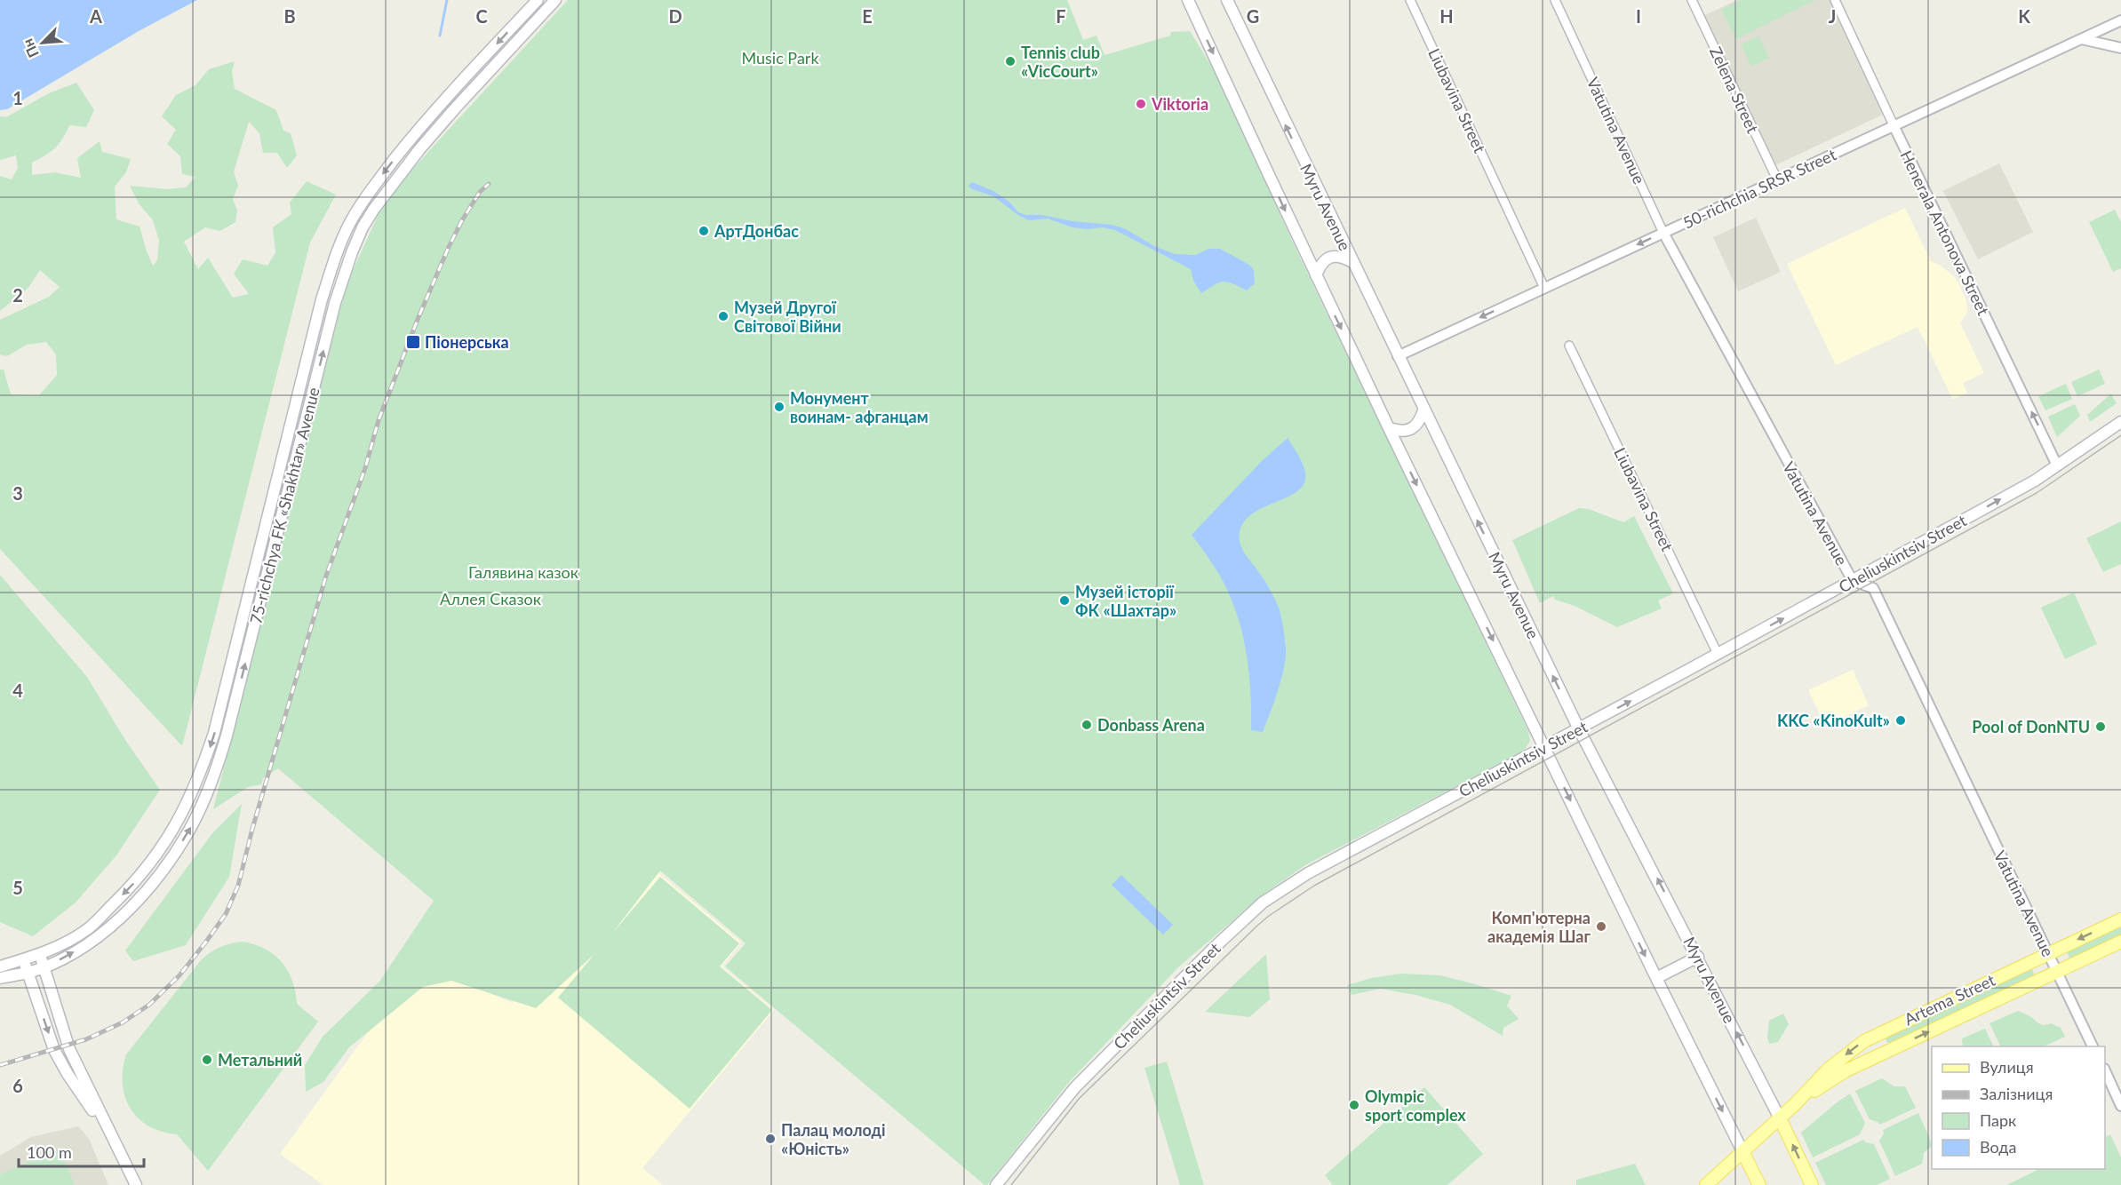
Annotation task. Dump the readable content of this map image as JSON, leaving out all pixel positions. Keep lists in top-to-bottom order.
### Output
{
  "streets": {
    "main road": [
      "Myru Avenue",
      "75-richchya FK «Shakhtar» Avenue",
      "Cheliuskintsiv Street",
      "Artema Street"
    ],
    "street": [
      "Zelena Street",
      "Liubavina Street",
      "Vatutina Avenue",
      "50-richchia SRSR Street",
      "Henerala Antonova Street"
    ]
  },
  "crossings": [
    ["Zelena Street", "50-richchia SRSR Street"],
    ["Liubavina Street", "50-richchia SRSR Street"],
    ["Liubavina Street", "Cheliuskintsiv Street"],
    ["Vatutina Avenue", "50-richchia SRSR Street"],
    ["Vatutina Avenue", "Cheliuskintsiv Street"],
    ["Vatutina Avenue", "Artema Street"],
    ["50-richchia SRSR Street", "Myru Avenue"],
    ["50-richchia SRSR Street", "Henerala Antonova Street"],
    ["Myru Avenue", "Cheliuskintsiv Street"],
    ["Myru Avenue", "Artema Street"],
    ["Henerala Antonova Street", "Cheliuskintsiv Street"]
  ],
  "one_way": ["50-richchia SRSR Street", "Henerala Antonova Street", "Cheliuskintsiv Street"],
  "parks": ["Music Park", "Галявина казок", "Аллея Сказок"],
  "places": {
    "other": [
      "Tennis club «VicCourt»",
      "Viktoria",
      "АртДонбас",
      "Музей Другої Світової Війни",
      "Монумент воинам- афганцам",
      "Музей історії ФК «Шахтар»",
      "KKC «KinoKult»",
      "Donbass Arena",
      "Pool of DonNTU",
      "Комп'ютерна академія Шаг",
      "Метальний",
      "Olympic sport complex",
      "Палац молоді «Юність»"
    ],
    "transit": ["Піонерська"]
  },
  "legend": [
    "Вулиця",
    "Залізниця",
    "Парк",
    "Вода"
  ],
  "scale_bar": "100 m",
  "north": "bottom left",
  "grid": {
    "columns": [
      "A",
      "B",
      "C",
      "D",
      "E",
      "F",
      "G",
      "H",
      "I",
      "J",
      "K"
    ],
    "rows": [
      "1",
      "2",
      "3",
      "4",
      "5",
      "6"
    ]
  }
}
